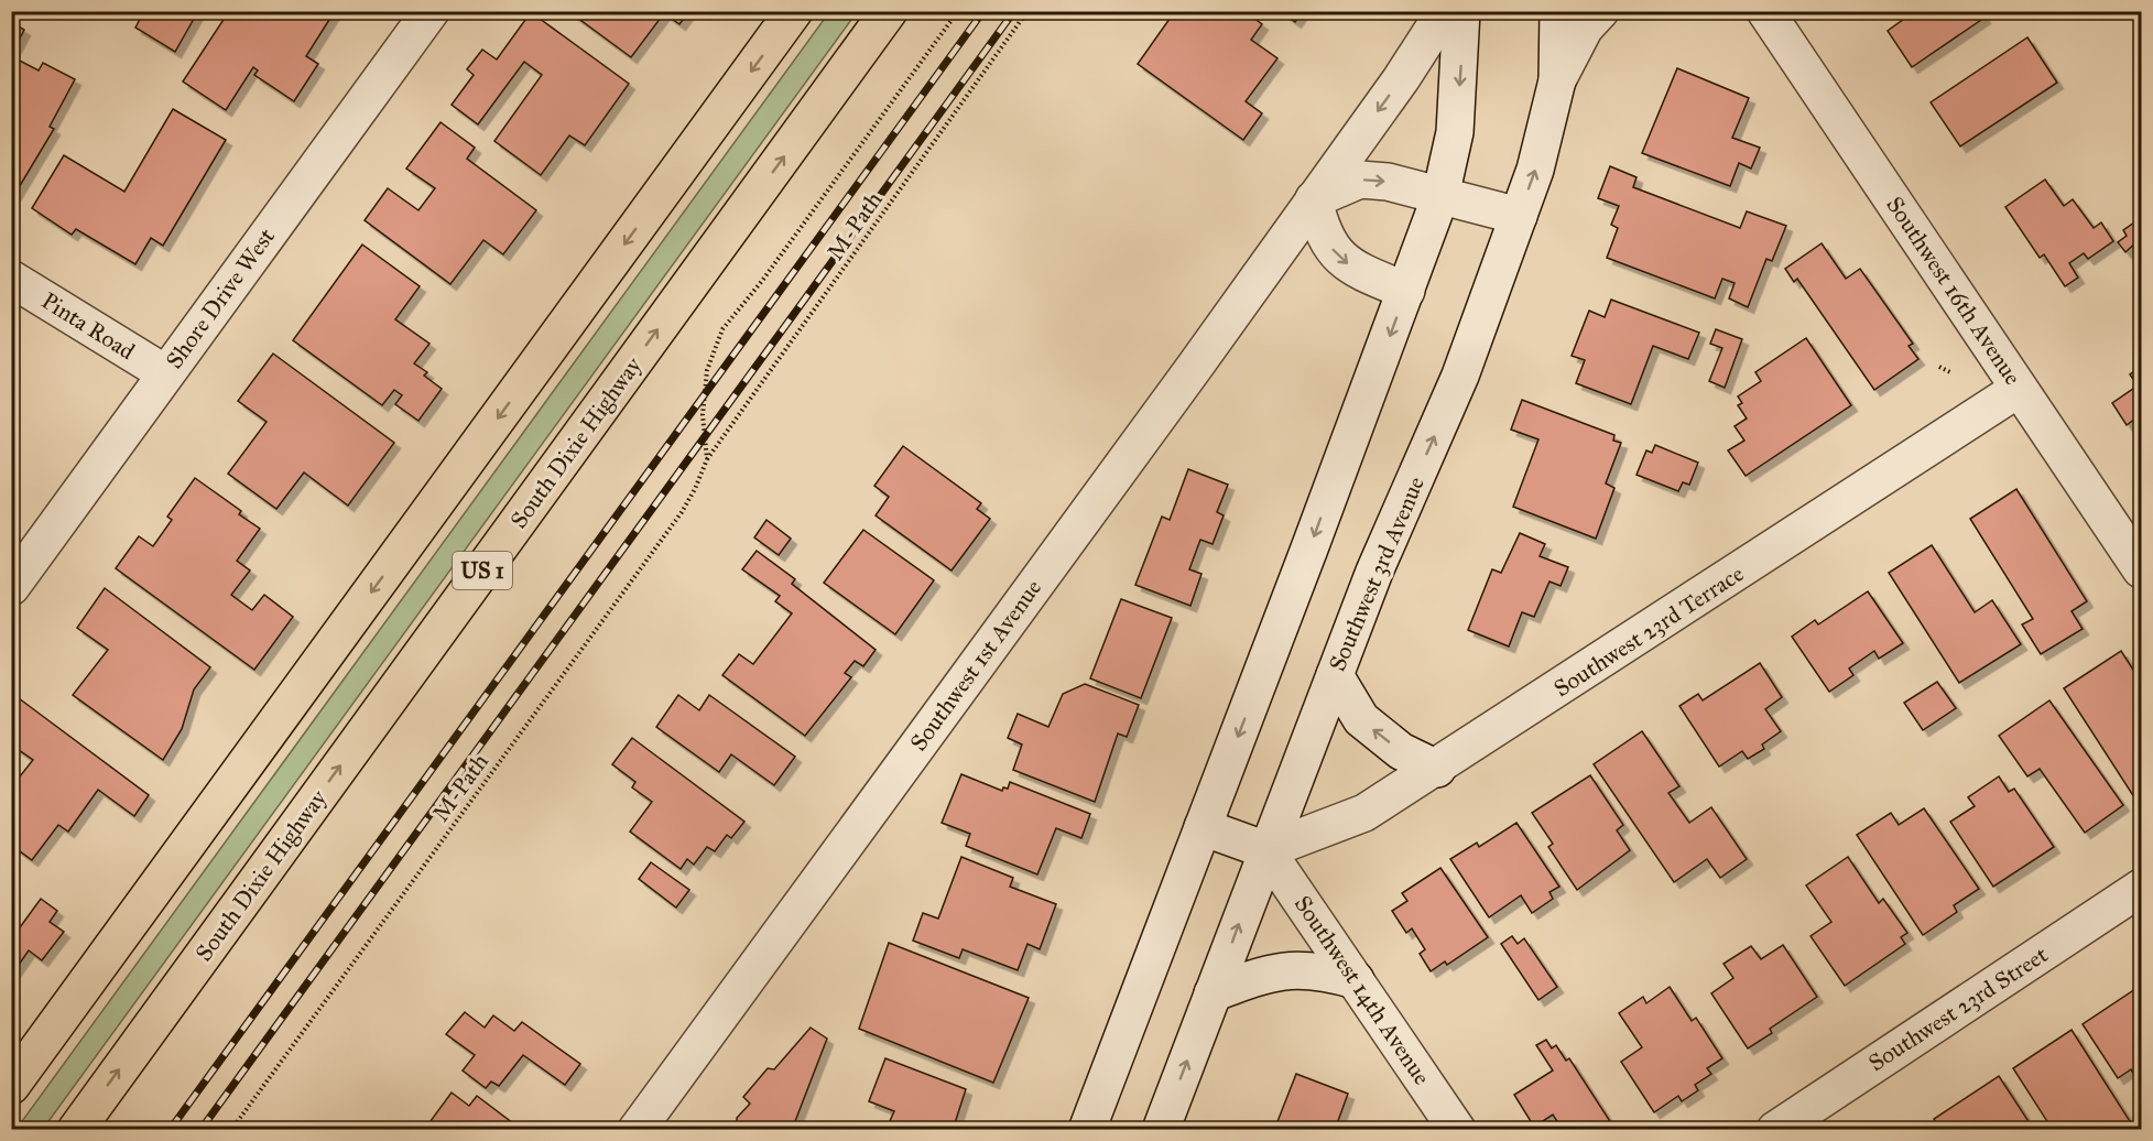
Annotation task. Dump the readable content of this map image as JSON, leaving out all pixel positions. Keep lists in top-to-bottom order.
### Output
{
  "streets": {
    "highway": ["South Dixie Highway", "US 1"],
    "street": [
      "Southwest 16th Avenue",
      "Shore Drive West",
      "Pinta Road",
      "Southwest 3rd Avenue",
      "Southwest 23rd Terrace",
      "Southwest 1st Avenue",
      "Southwest 14th Avenue",
      "Southwest 23rd Street"
    ],
    "path": ["M-Path"]
  },
  "crossings": [
    ["Southwest 16th Avenue", "Southwest 23rd Terrace"],
    ["Shore Drive West", "Pinta Road"],
    ["Southwest 3rd Avenue", "Southwest 23rd Terrace"],
    ["Southwest 3rd Avenue", "Southwest 14th Avenue"],
    ["Southwest 23rd Terrace", "Southwest 14th Avenue"]
  ]
}
